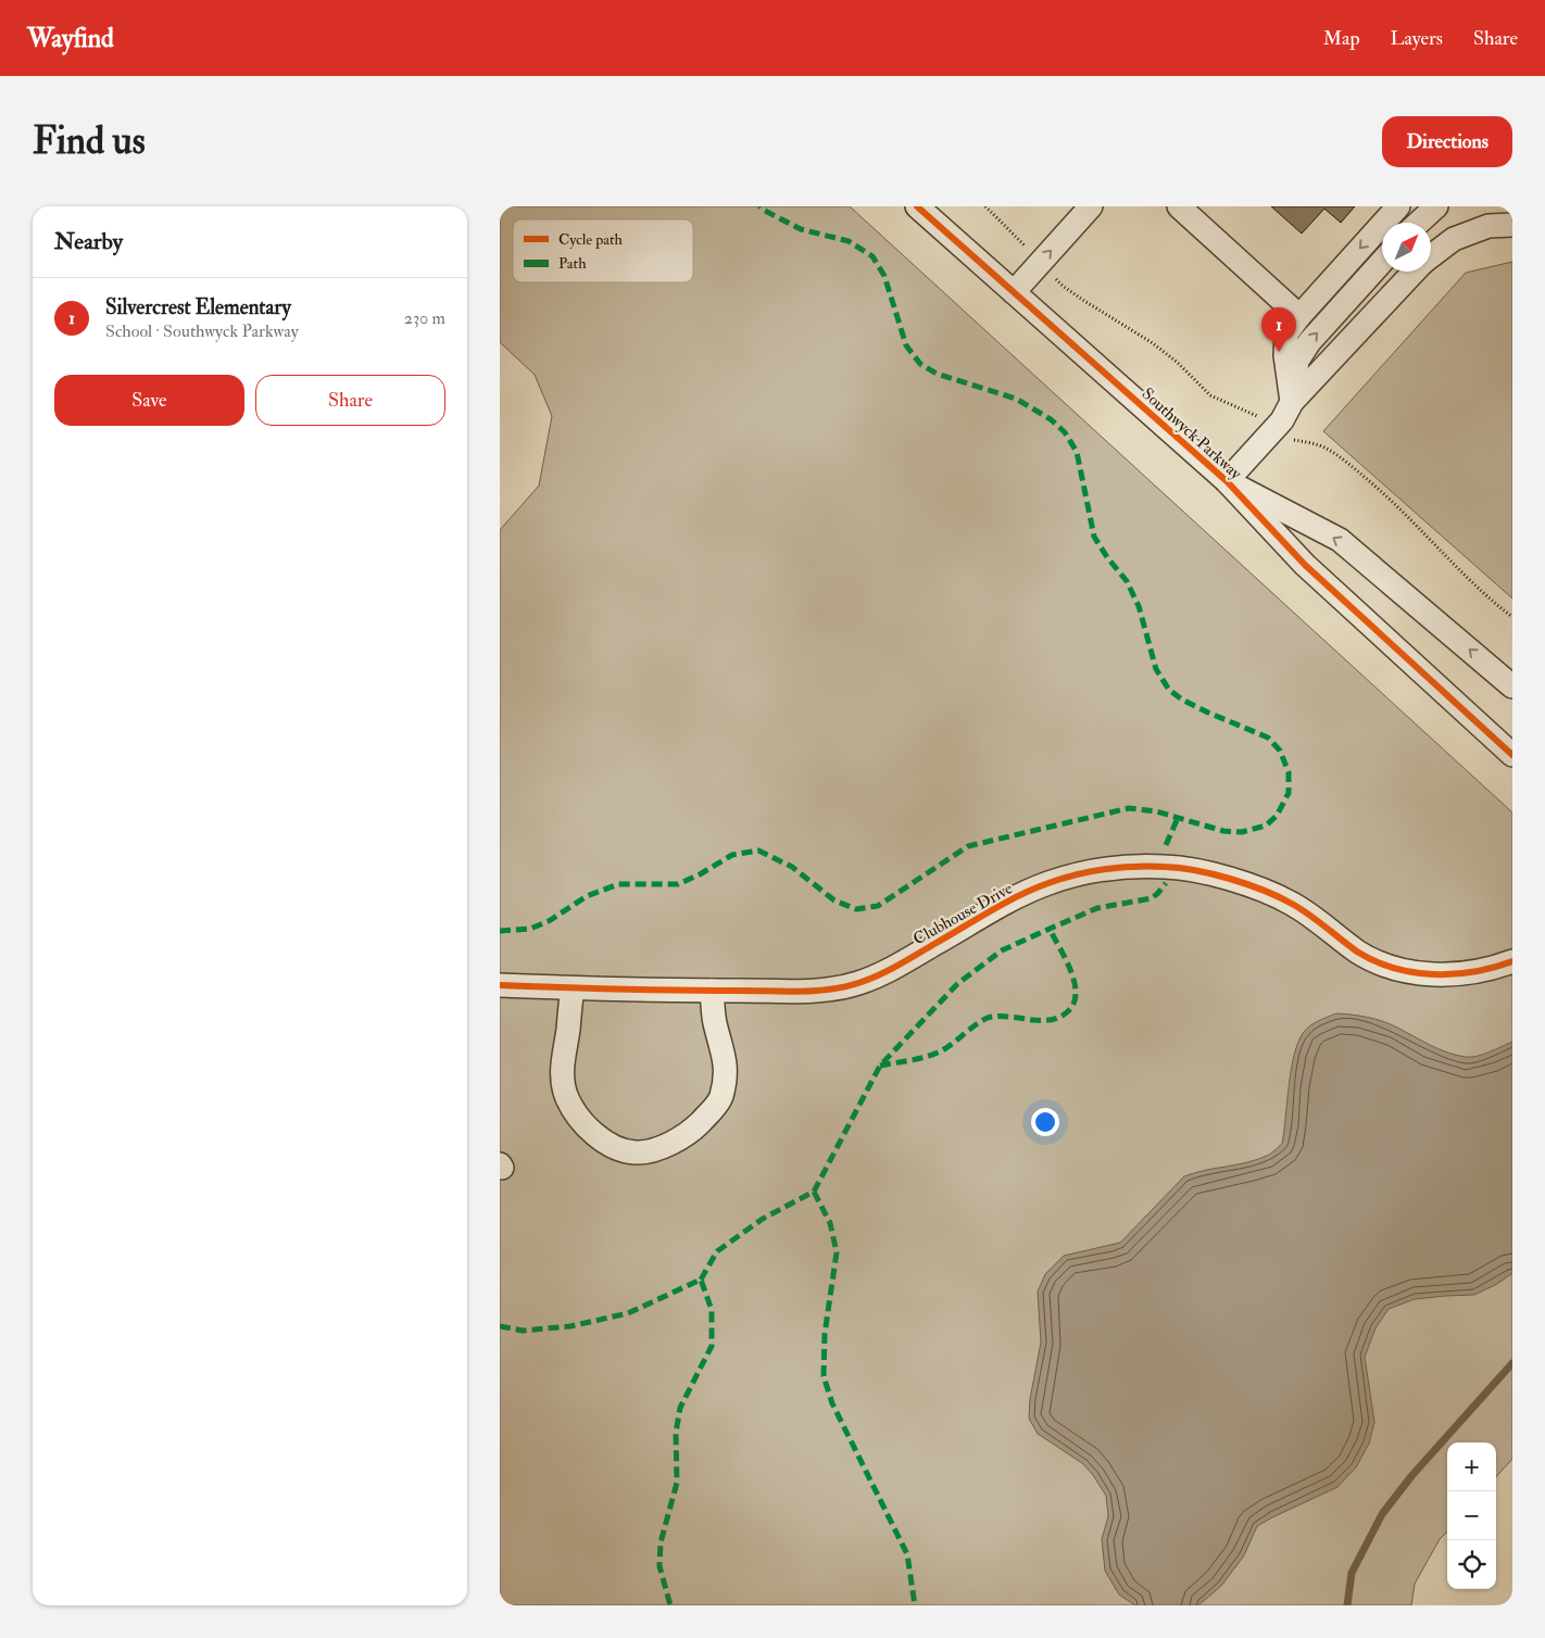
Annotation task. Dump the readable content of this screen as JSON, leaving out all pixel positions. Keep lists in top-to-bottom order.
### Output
{
  "streets": {
    "street": ["Southwyck Parkway", "Clubhouse Drive"]
  },
  "legend": ["Cycle path", "Path"],
  "north": "top right",
  "page": {
    "header": "Wayfind",
    "nav": ["Map", "Layers", "Share"],
    "buttons": [
      "Directions",
      ["Save", "Share"]
    ],
    "title": "Find us",
    "heading": "Nearby",
    "list": [
      {
        "mark": "1",
        "name": "Silvercrest Elementary",
        "note": "School · Southwyck Parkway",
        "value": "230 m"
      }
    ],
    "pins": "1",
    "map_buttons": ["+", "−"]
  }
}
